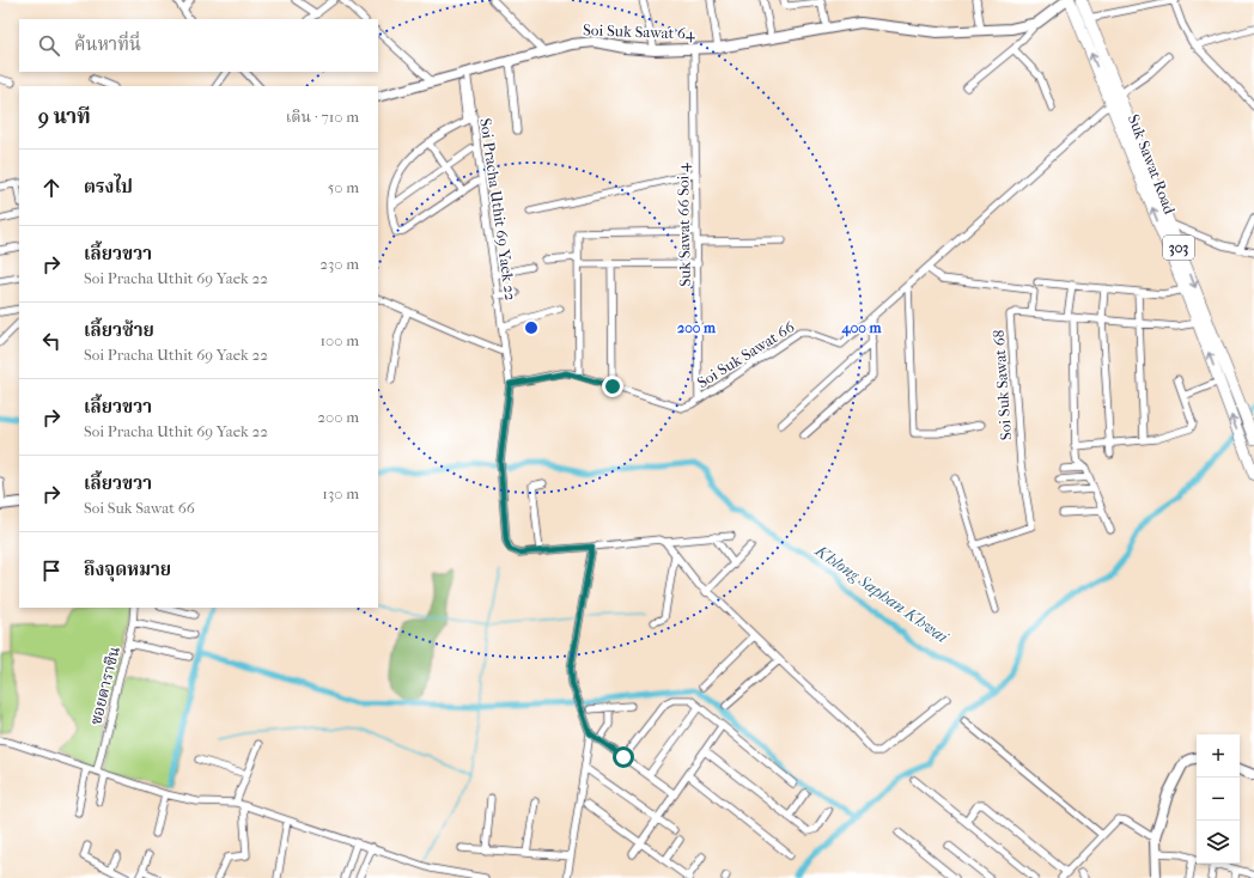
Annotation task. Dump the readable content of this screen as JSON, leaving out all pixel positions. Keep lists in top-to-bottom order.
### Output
{
  "streets": {
    "main road": ["Suk Sawat Road", "303"],
    "street": [
      "Soi Suk Sawat 64",
      "Soi Pracha Uthit 69 Yaek 22",
      "Suk Sawat 66 Soi 4",
      "Soi Suk Sawat 66",
      "Soi Suk Sawat 68",
      "ซอยดาราซีน"
    ]
  },
  "crossings": [
    ["Soi Suk Sawat 64", "Suk Sawat Road"],
    ["Soi Suk Sawat 64", "Soi Pracha Uthit 69 Yaek 22"],
    ["Soi Suk Sawat 64", "Suk Sawat 66 Soi 4"],
    ["Suk Sawat Road", "Soi Suk Sawat 66"],
    ["Suk Sawat Road", "Soi Suk Sawat 68"],
    ["Soi Pracha Uthit 69 Yaek 22", "Soi Suk Sawat 66"],
    ["Suk Sawat 66 Soi 4", "Soi Suk Sawat 66"]
  ],
  "water": ["Khlong Saphan Khwai"],
  "page": {
    "search": "ค้นหาที่นี่",
    "heading": ["9 นาที", "เดิน · 710 m"],
    "list": [
      ["ตรงไป", "50 m"],
      ["เลี้ยวขวา", "Soi Pracha Uthit 69 Yaek 22", "230 m"],
      ["เลี้ยวซ้าย", "Soi Pracha Uthit 69 Yaek 22", "100 m"],
      ["เลี้ยวขวา", "Soi Pracha Uthit 69 Yaek 22", "200 m"],
      ["เลี้ยวขวา", "Soi Suk Sawat 66", "130 m"],
      "ถึงจุดหมาย"
    ],
    "map_buttons": ["+", "−"]
  },
  "rings": ["200 m", "400 m"]
}
